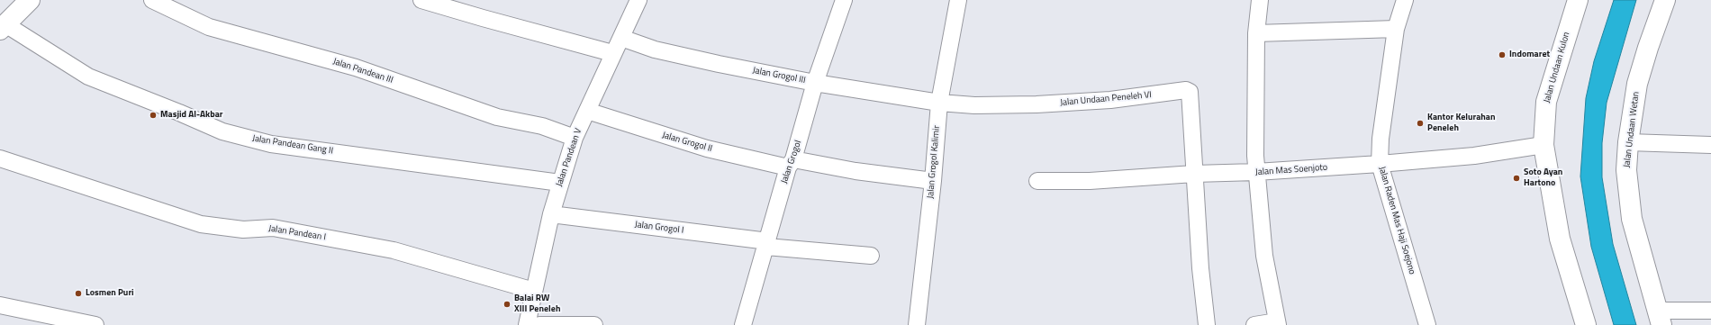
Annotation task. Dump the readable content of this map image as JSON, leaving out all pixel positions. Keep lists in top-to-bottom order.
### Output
{
  "streets": {
    "main road": ["Jalan Undaan Kulon", "Jalan Undaan Wetan"],
    "street": [
      "Jalan Pandean III",
      "Jalan Grogol III",
      "Jalan Undaan Peneleh VI",
      "Jalan Grogol II",
      "Jalan Pandean Gang II",
      "Jalan Pandean V",
      "Jalan Grogol",
      "Jalan Grogol Kalimir",
      "Jalan Mas Soenjoto",
      "Jalan Raden Mas Haji Soejono",
      "Jalan Grogol I",
      "Jalan Pandean I"
    ]
  },
  "crossings": [
    ["Jalan Undaan Kulon", "Jalan Mas Soenjoto"],
    ["Jalan Pandean III", "Jalan Pandean V"],
    ["Jalan Grogol III", "Jalan Undaan Peneleh VI"],
    ["Jalan Grogol III", "Jalan Pandean V"],
    ["Jalan Grogol III", "Jalan Grogol"],
    ["Jalan Grogol III", "Jalan Grogol Kalimir"],
    ["Jalan Undaan Peneleh VI", "Jalan Grogol Kalimir"],
    ["Jalan Undaan Peneleh VI", "Jalan Mas Soenjoto"],
    ["Jalan Grogol II", "Jalan Pandean V"],
    ["Jalan Grogol II", "Jalan Grogol"],
    ["Jalan Grogol II", "Jalan Grogol Kalimir"],
    ["Jalan Pandean Gang II", "Jalan Pandean V"],
    ["Jalan Pandean V", "Jalan Grogol I"],
    ["Jalan Pandean V", "Jalan Pandean I"],
    ["Jalan Grogol", "Jalan Grogol I"],
    ["Jalan Mas Soenjoto", "Jalan Raden Mas Haji Soejono"]
  ],
  "places": [
    "Indomaret",
    "Masjid Al-Akbar",
    "Kantor Kelurahan Peneleh",
    "Soto Ayan Hartono",
    "Losmen Puri",
    "Balai RW XIII Peneleh"
  ]
}
